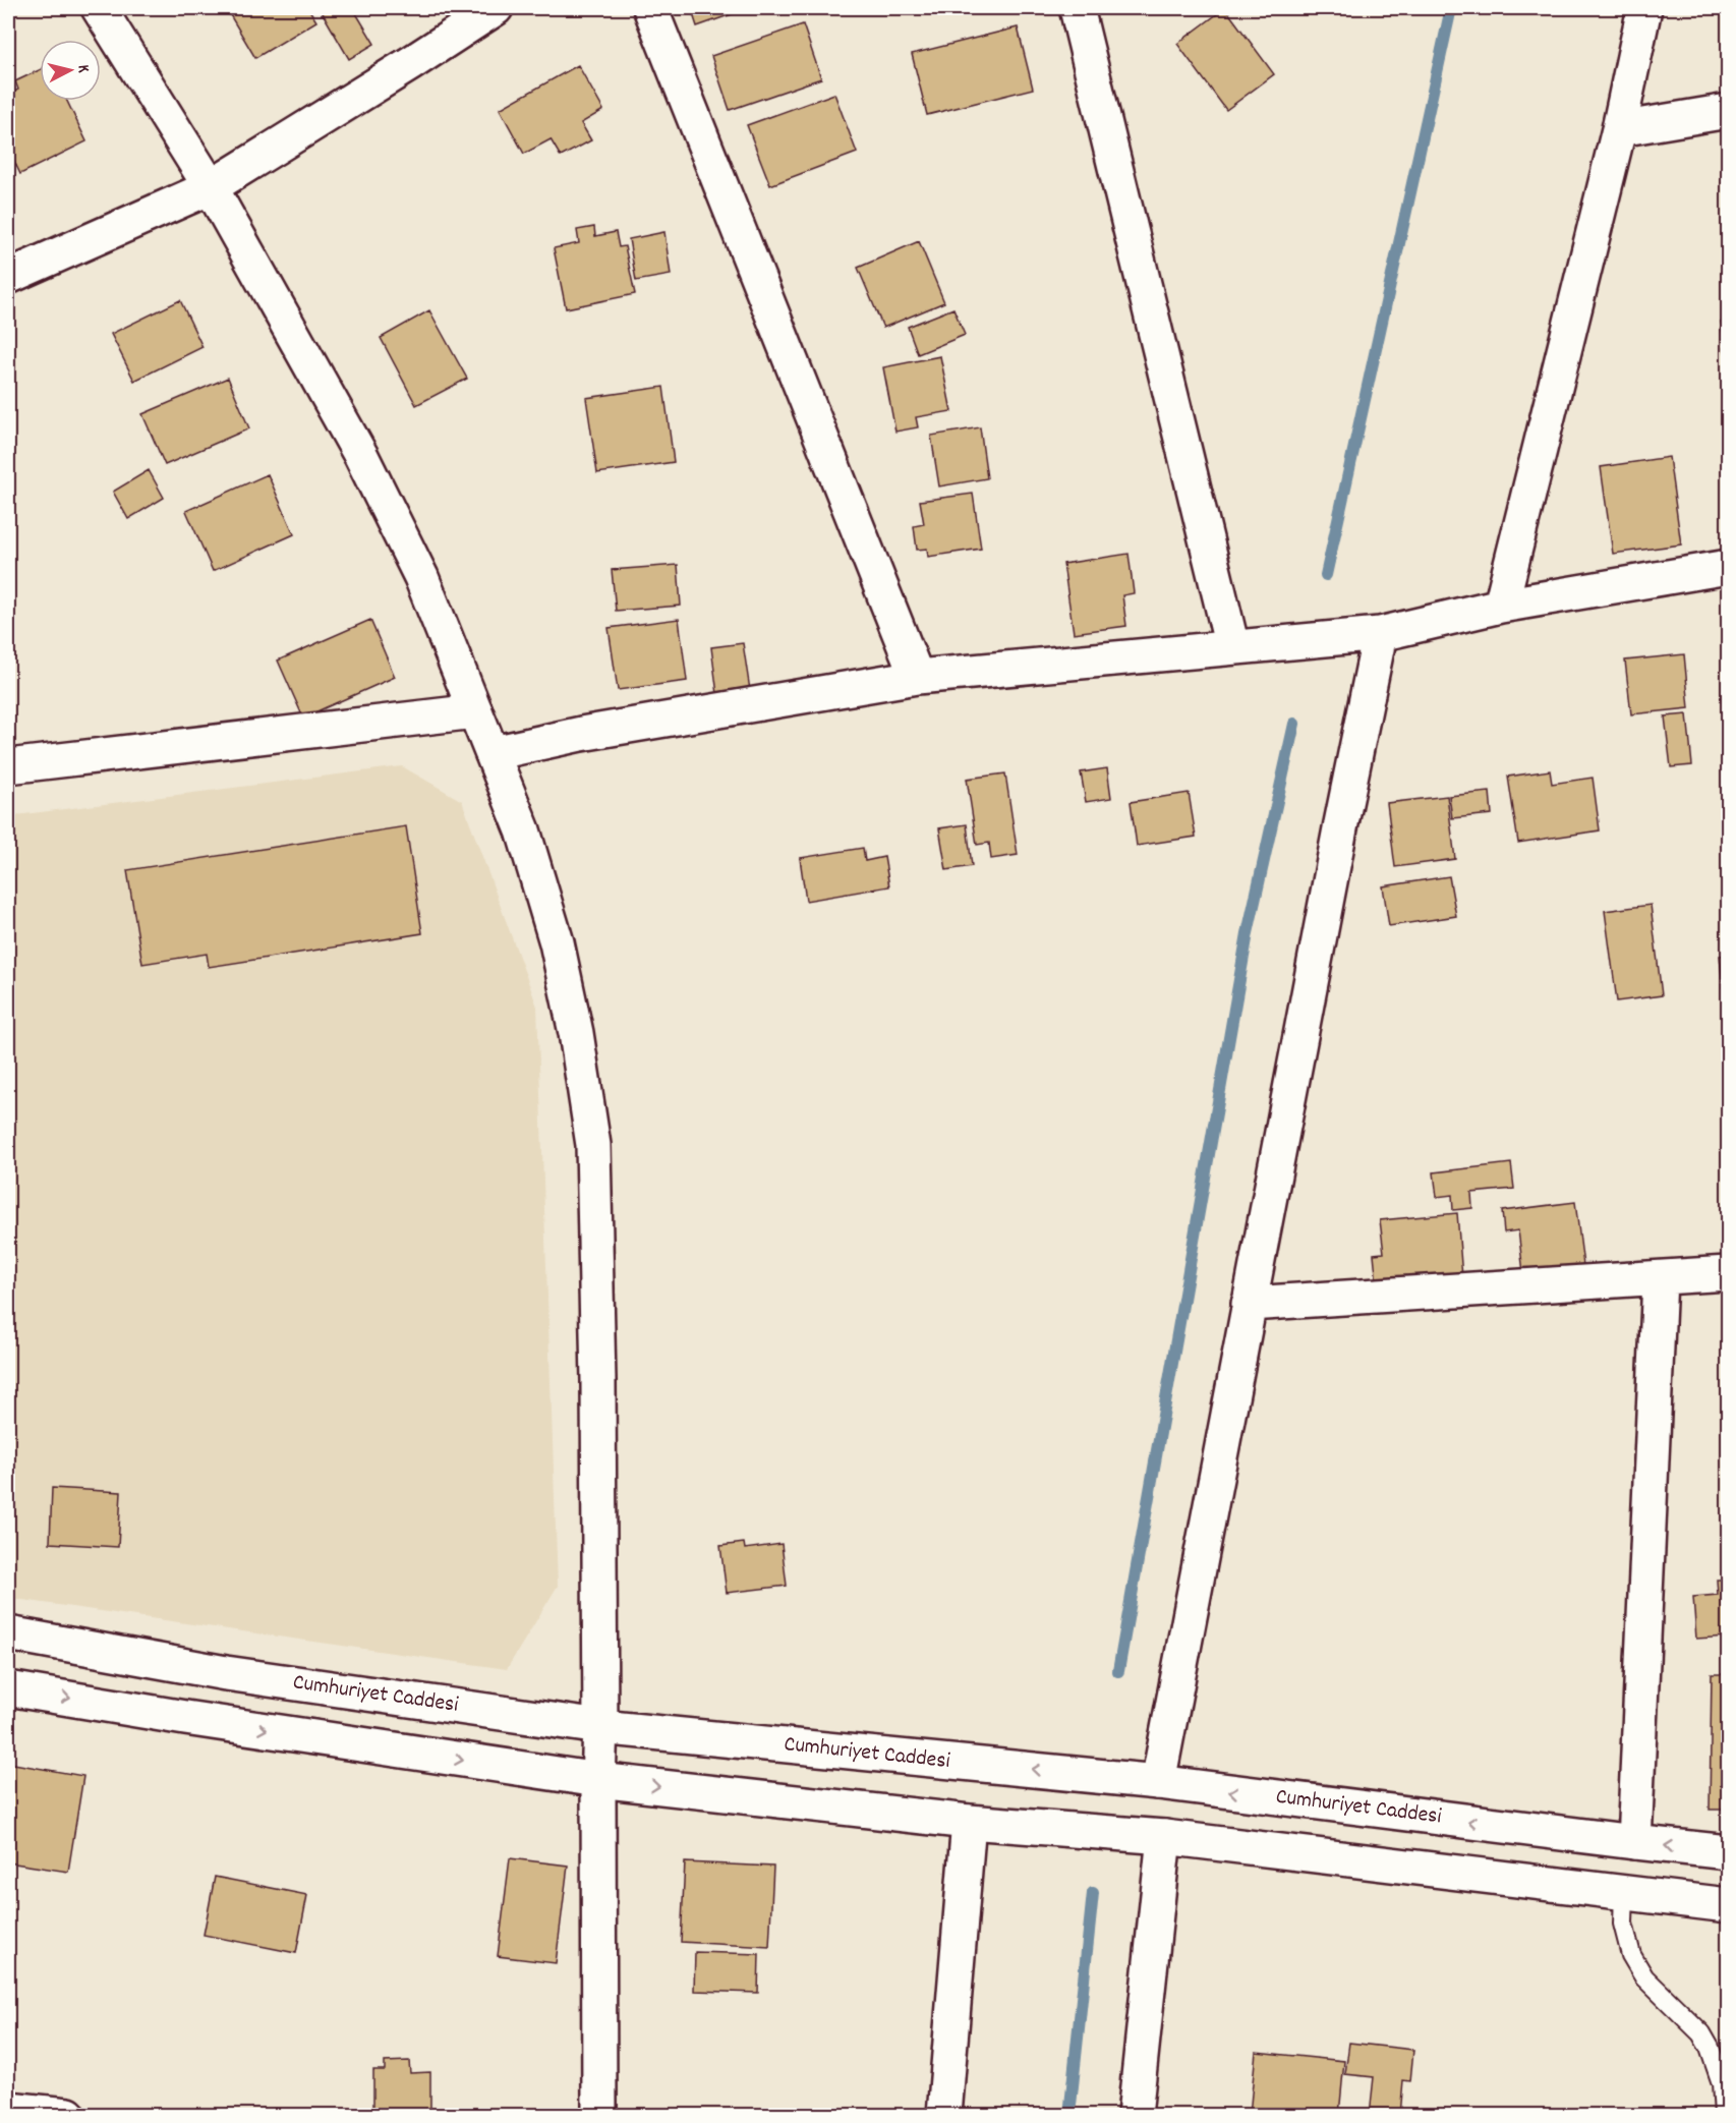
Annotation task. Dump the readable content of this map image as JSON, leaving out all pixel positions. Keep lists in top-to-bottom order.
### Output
{
  "streets": {
    "street": ["Cumhuriyet Caddesi"]
  },
  "north": "right"
}
